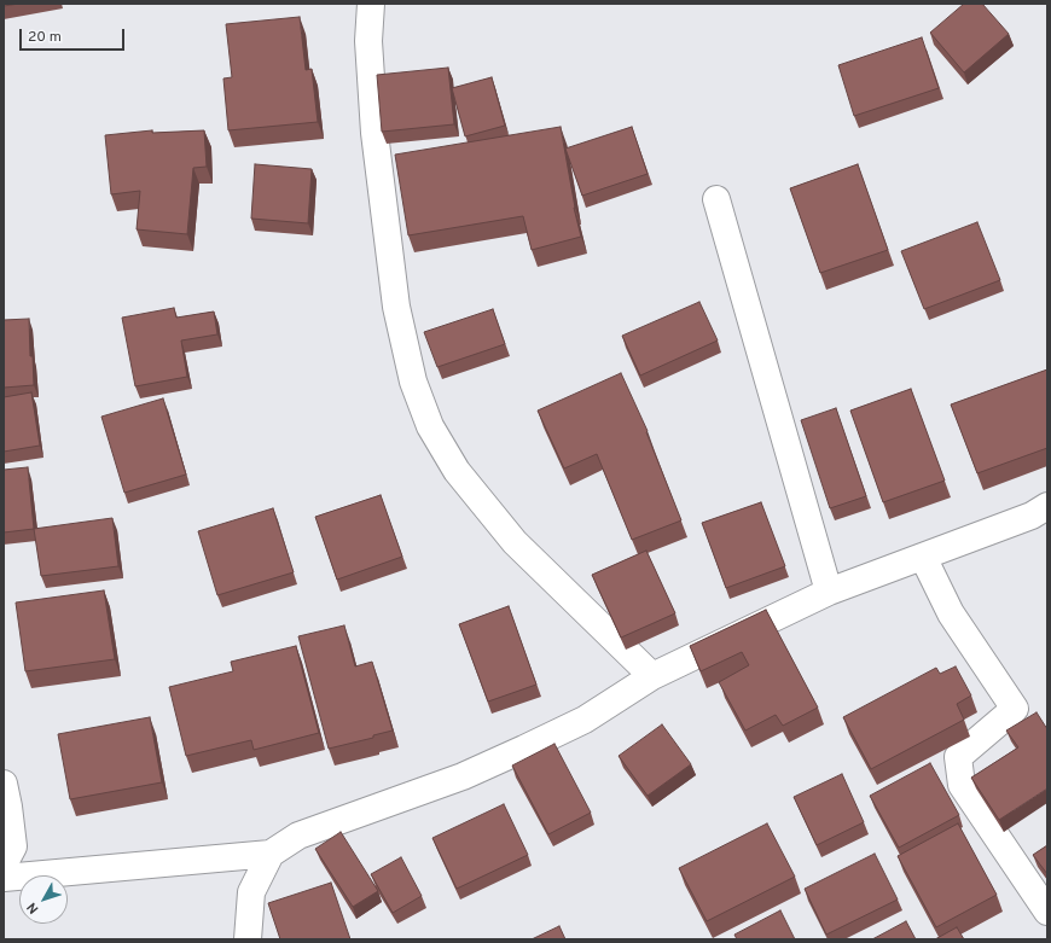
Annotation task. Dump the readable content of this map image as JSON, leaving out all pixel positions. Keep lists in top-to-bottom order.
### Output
{
  "scale_bar": "20 m",
  "north": "bottom left"
}
